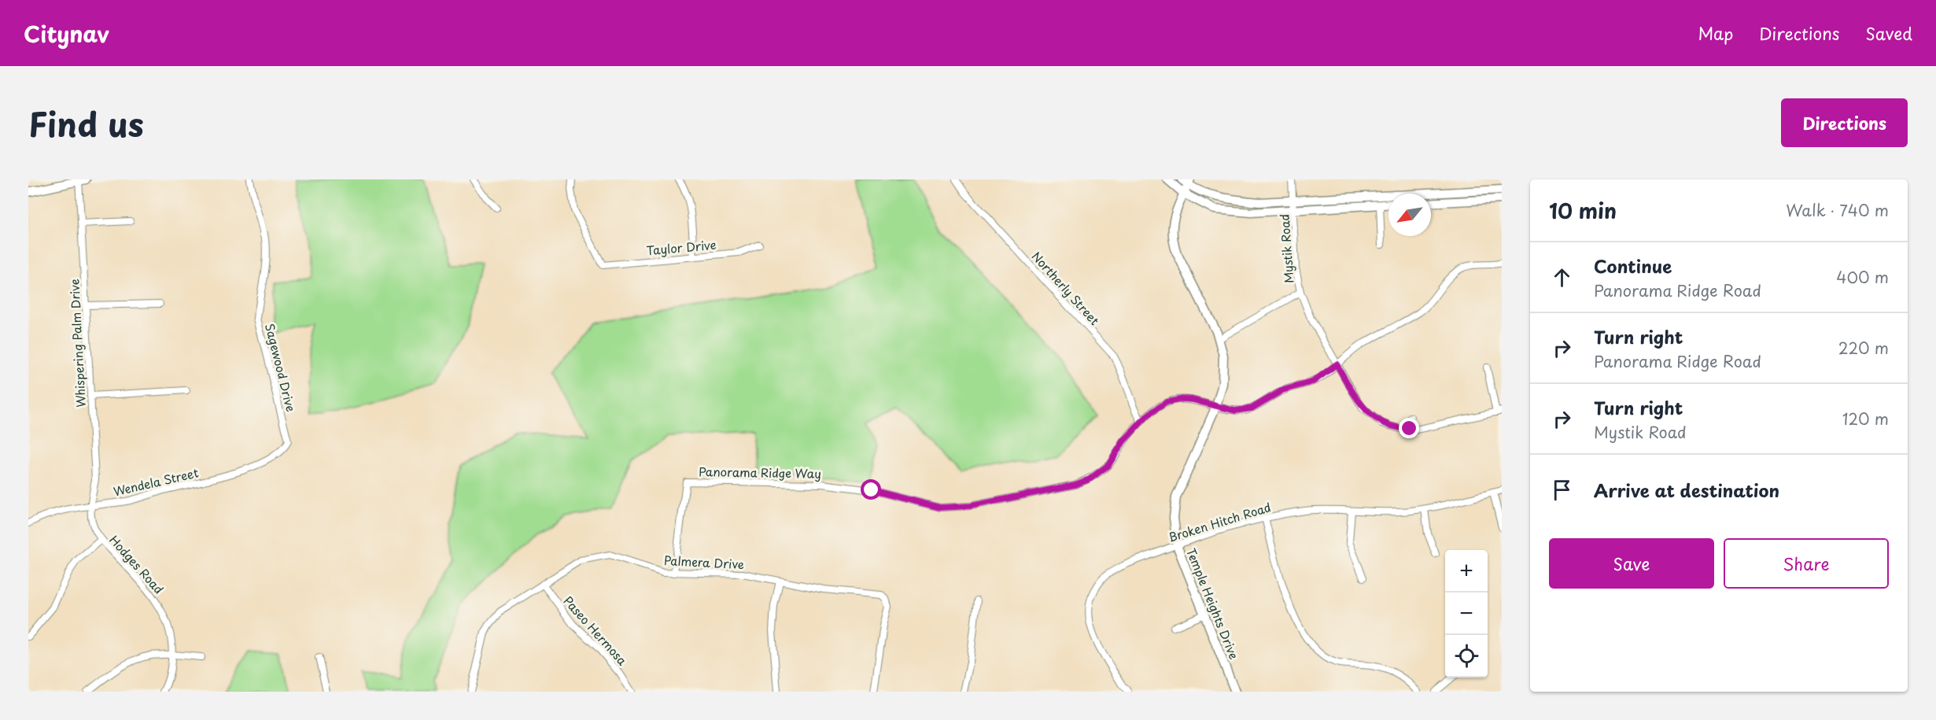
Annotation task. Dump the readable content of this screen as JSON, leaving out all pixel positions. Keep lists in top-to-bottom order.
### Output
{
  "streets": {
    "street": [
      "Taylor Drive",
      "Mystik Road",
      "Northerly Street",
      "Whispering Palm Drive",
      "Sagewood Drive",
      "Panorama Ridge Way",
      "Wendela Street",
      "Broken Hitch Road",
      "Palmera Drive",
      "Hodges Road",
      "Temple Heights Drive",
      "Paseo Hermosa"
    ]
  },
  "crossings": [
    ["Northerly Street", "Panorama Ridge Way"],
    ["Whispering Palm Drive", "Wendela Street"],
    ["Whispering Palm Drive", "Hodges Road"],
    ["Sagewood Drive", "Wendela Street"],
    ["Panorama Ridge Way", "Palmera Drive"],
    ["Wendela Street", "Hodges Road"],
    ["Broken Hitch Road", "Temple Heights Drive"],
    ["Palmera Drive", "Paseo Hermosa"]
  ],
  "north": "bottom left",
  "page": {
    "header": "Citynav",
    "nav": ["Map", "Directions", "Saved"],
    "title": "Find us",
    "buttons": [
      "Directions",
      ["Save", "Share"]
    ],
    "heading": ["10 min", "Walk · 740 m"],
    "list": [
      ["Continue", "Panorama Ridge Road", "400 m"],
      ["Turn right", "Panorama Ridge Road", "220 m"],
      ["Turn right", "Mystik Road", "120 m"],
      "Arrive at destination"
    ],
    "map_buttons": ["+", "−"]
  }
}
